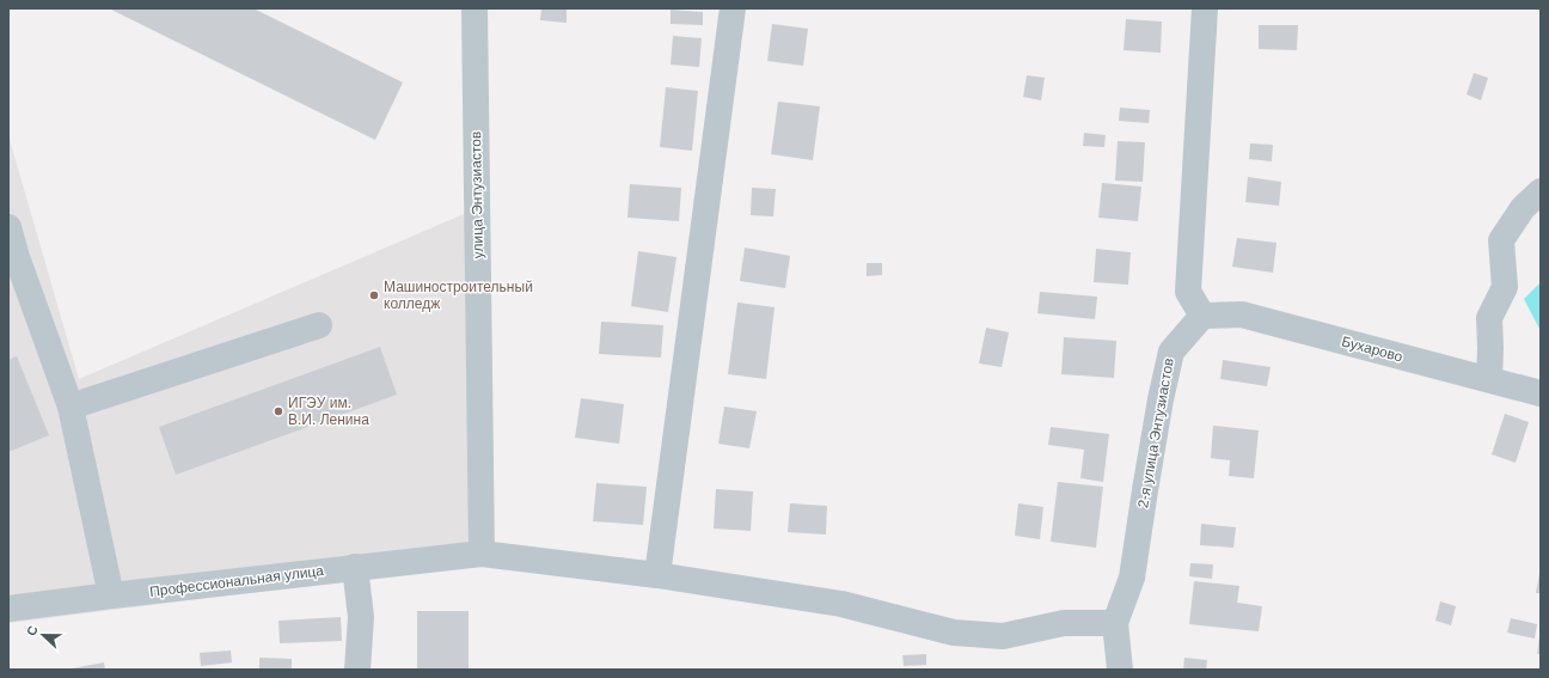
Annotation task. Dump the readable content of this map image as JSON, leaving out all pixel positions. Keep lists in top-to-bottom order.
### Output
{
  "streets": {
    "street": [
      "улица Энтузиастов",
      "Бухарово",
      "2-я улица Энтузиастов",
      "Профессиональная улица"
    ]
  },
  "crossings": [
    ["улица Энтузиастов", "Профессиональная улица"],
    ["Бухарово", "2-я улица Энтузиастов"],
    ["2-я улица Энтузиастов", "Профессиональная улица"]
  ],
  "places": ["Машиностроительный колледж", "ИГЭУ им. В.И. Ленина"],
  "north": "left"
}
